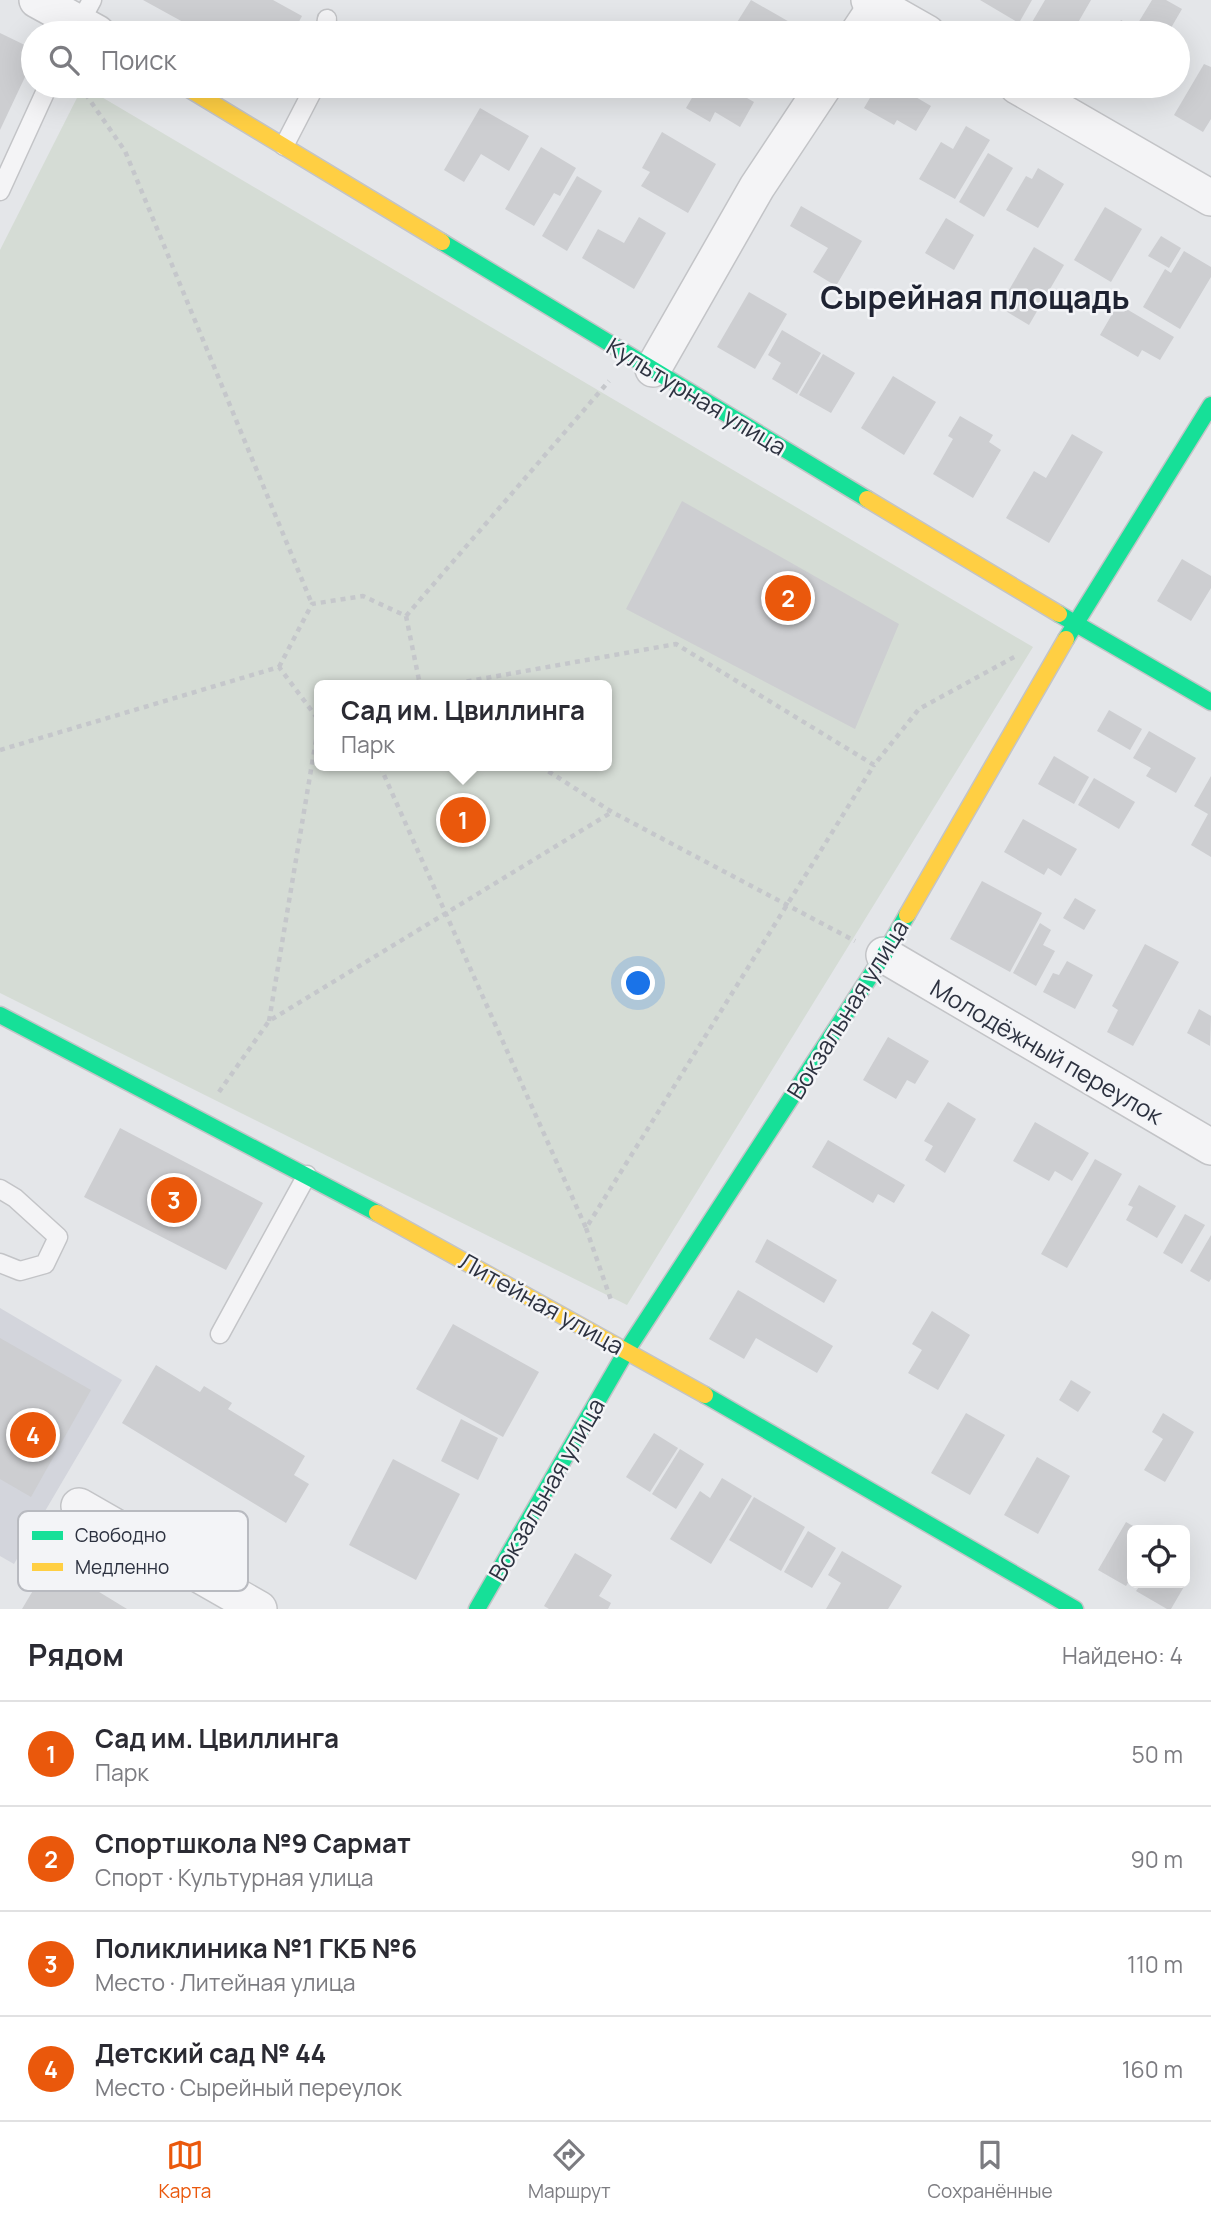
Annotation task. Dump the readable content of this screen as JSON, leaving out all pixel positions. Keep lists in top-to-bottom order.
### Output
{
  "streets": {
    "street": [
      "Культурная улица",
      "Вокзальная улица",
      "Молодёжный переулок",
      "Литейная улица"
    ]
  },
  "crossings": [
    ["Культурная улица", "Вокзальная улица"],
    ["Вокзальная улица", "Молодёжный переулок"],
    ["Вокзальная улица", "Литейная улица"]
  ],
  "districts": ["Сырейная площадь"],
  "legend": ["Свободно", "Медленно"],
  "page": {
    "search": "Поиск",
    "pins": [
      "2",
      "1",
      "3",
      "4"
    ],
    "popup": ["Сад им. Цвиллинга", "Парк"],
    "heading": ["Рядом", "Найдено: 4"],
    "list": [
      {
        "mark": "1",
        "name": "Сад им. Цвиллинга",
        "note": "Парк",
        "value": "50 m"
      },
      {
        "mark": "2",
        "name": "Спортшкола №9 Сармат",
        "note": "Спорт · Культурная улица",
        "value": "90 m"
      },
      {
        "mark": "3",
        "name": "Поликлиника №1 ГКБ №6",
        "note": "Место · Литейная улица",
        "value": "110 m"
      },
      {
        "mark": "4",
        "name": "Детский сад № 44",
        "note": "Место · Сырейный переулок",
        "value": "160 m"
      }
    ],
    "nav": ["Карта", "Маршрут", "Сохранённые"]
  }
}
